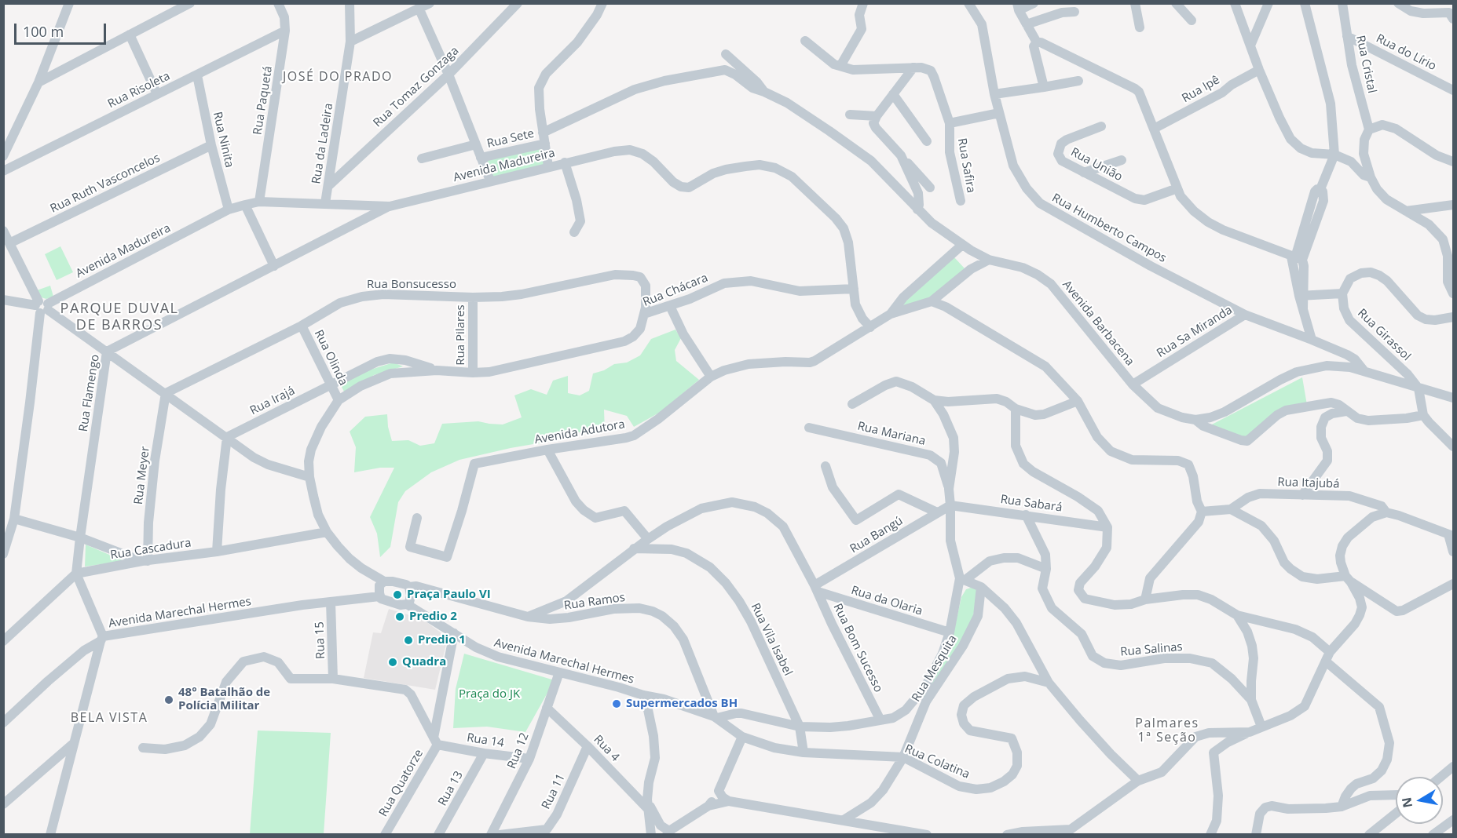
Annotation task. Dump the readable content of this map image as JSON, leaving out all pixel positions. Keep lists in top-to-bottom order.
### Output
{
  "streets": {
    "street": [
      "Rua do Lírio",
      "Rua Cristal",
      "Rua Tomaz Gonzaga",
      "Rua Ipê",
      "Rua Risoleta",
      "Rua Paquetá",
      "Rua Sete",
      "Rua Ninita",
      "Rua da Ladeira",
      "Rua União",
      "Avenida Madureira",
      "Rua Safira",
      "Rua Ruth Vasconcelos",
      "Rua Humberto Campos",
      "Rua Bonsucesso",
      "Rua Chácara",
      "Avenida Barbacena",
      "Rua Sa Miranda",
      "Rua Pilares",
      "Rua Girassol",
      "Rua Olinda",
      "Rua Flamengo",
      "Rua Irajá",
      "Avenida Adutora",
      "Rua Mariana",
      "Rua Meyer",
      "Rua Itajubá",
      "Rua Sabará",
      "Rua Bangú",
      "Rua Cascadura",
      "Rua da Olaria",
      "Rua Ramos",
      "Avenida Marechal Hermes",
      "Rua Vila Isabel",
      "Rua 15",
      "Rua Bom Sucesso",
      "Rua Salinas",
      "Rua Mesquita",
      "Rua 14",
      "Rua 4",
      "Rua 12",
      "Rua Colatina",
      "Rua Quatorze",
      "Rua 13",
      "Rua 11"
    ]
  },
  "crossings": [
    ["Rua do Lírio", "Rua Cristal"],
    ["Rua Tomaz Gonzaga", "Rua da Ladeira"],
    ["Rua Risoleta", "Rua Paquetá"],
    ["Rua Risoleta", "Rua Ninita"],
    ["Rua Paquetá", "Avenida Madureira"],
    ["Rua Ninita", "Avenida Madureira"],
    ["Rua Ninita", "Rua Ruth Vasconcelos"],
    ["Rua da Ladeira", "Avenida Madureira"],
    ["Avenida Madureira", "Rua Chácara"],
    ["Avenida Madureira", "Rua Flamengo"],
    ["Avenida Madureira", "Avenida Adutora"],
    ["Rua Humberto Campos", "Avenida Barbacena"],
    ["Rua Humberto Campos", "Rua Sa Miranda"],
    ["Rua Bonsucesso", "Rua Chácara"],
    ["Rua Bonsucesso", "Rua Pilares"],
    ["Rua Bonsucesso", "Rua Olinda"],
    ["Rua Bonsucesso", "Rua Meyer"],
    ["Rua Chácara", "Rua Pilares"],
    ["Rua Chácara", "Rua Irajá"],
    ["Avenida Barbacena", "Rua Sa Miranda"],
    ["Avenida Barbacena", "Rua Girassol"],
    ["Rua Olinda", "Rua Irajá"],
    ["Rua Flamengo", "Rua Cascadura"],
    ["Rua Flamengo", "Avenida Marechal Hermes"],
    ["Rua Meyer", "Rua Cascadura"],
    ["Rua Sabará", "Rua Bangú"],
    ["Rua Sabará", "Rua Salinas"],
    ["Rua Bangú", "Rua da Olaria"],
    ["Rua Bangú", "Rua Bom Sucesso"],
    ["Rua da Olaria", "Rua Bom Sucesso"],
    ["Rua Ramos", "Avenida Marechal Hermes"],
    ["Rua Ramos", "Rua Colatina"],
    ["Avenida Marechal Hermes", "Rua 15"],
    ["Avenida Marechal Hermes", "Rua 12"],
    ["Avenida Marechal Hermes", "Rua Colatina"],
    ["Avenida Marechal Hermes", "Rua Quatorze"],
    ["Rua Vila Isabel", "Rua Colatina"],
    ["Rua Mesquita", "Rua Colatina"],
    ["Rua 14", "Rua 12"],
    ["Rua 14", "Rua Quatorze"],
    ["Rua 14", "Rua 13"],
    ["Rua 4", "Rua 12"],
    ["Rua 4", "Rua 11"]
  ],
  "districts": [
    "JOSÉ DO PRADO",
    "PARQUE DUVAL DE BARROS",
    "BELA VISTA",
    "Palmares 1ª Seção"
  ],
  "parks": ["Praça do JK"],
  "places": [
    "Praça Paulo VI",
    "Predio 2",
    "Predio 1",
    "Quadra",
    "48° Batalhão de Polícia Militar",
    "Supermercados BH"
  ],
  "scale_bar": "100 m",
  "north": "left"
}
